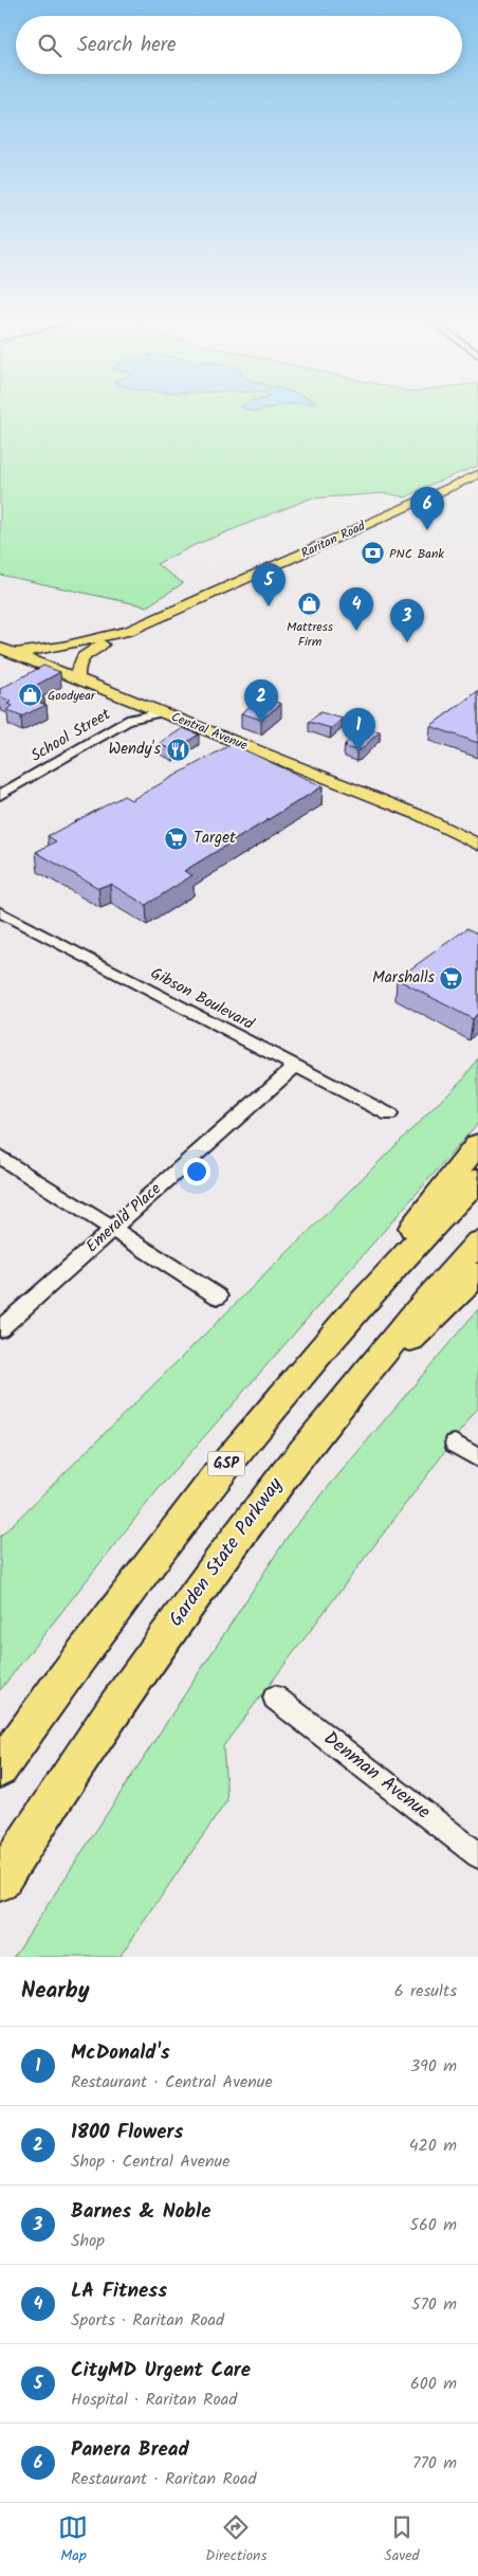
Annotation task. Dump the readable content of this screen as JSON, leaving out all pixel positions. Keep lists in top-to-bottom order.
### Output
{
  "streets": {
    "highway": ["GSP", "Garden State Parkway"],
    "main road": ["Raritan Road", "Central Avenue"],
    "street": [
      "School Street",
      "Gibson Boulevard",
      "Emerald Place",
      "Denman Avenue"
    ]
  },
  "crossings": [
    ["Raritan Road", "Central Avenue"],
    ["Central Avenue", "School Street"],
    ["Gibson Boulevard", "Emerald Place"]
  ],
  "places": {
    "bank": ["PNC Bank"],
    "shop": ["Mattress Firm", "Goodyear"],
    "restaurant": ["Wendy's"],
    "supermarket": ["Target", "Marshalls"]
  },
  "page": {
    "search": "Search here",
    "pins": [
      "6",
      "5",
      "4",
      "3",
      "2",
      "1"
    ],
    "heading": ["Nearby", "6 results"],
    "list": [
      {
        "mark": "1",
        "name": "McDonald's",
        "note": "Restaurant · Central Avenue",
        "value": "390 m"
      },
      {
        "mark": "2",
        "name": "1800 Flowers",
        "note": "Shop · Central Avenue",
        "value": "420 m"
      },
      {
        "mark": "3",
        "name": "Barnes & Noble",
        "note": "Shop",
        "value": "560 m"
      },
      {
        "mark": "4",
        "name": "LA Fitness",
        "note": "Sports · Raritan Road",
        "value": "570 m"
      },
      {
        "mark": "5",
        "name": "CityMD Urgent Care",
        "note": "Hospital · Raritan Road",
        "value": "600 m"
      },
      {
        "mark": "6",
        "name": "Panera Bread",
        "note": "Restaurant · Raritan Road",
        "value": "770 m"
      }
    ],
    "nav": ["Map", "Directions", "Saved"]
  }
}
